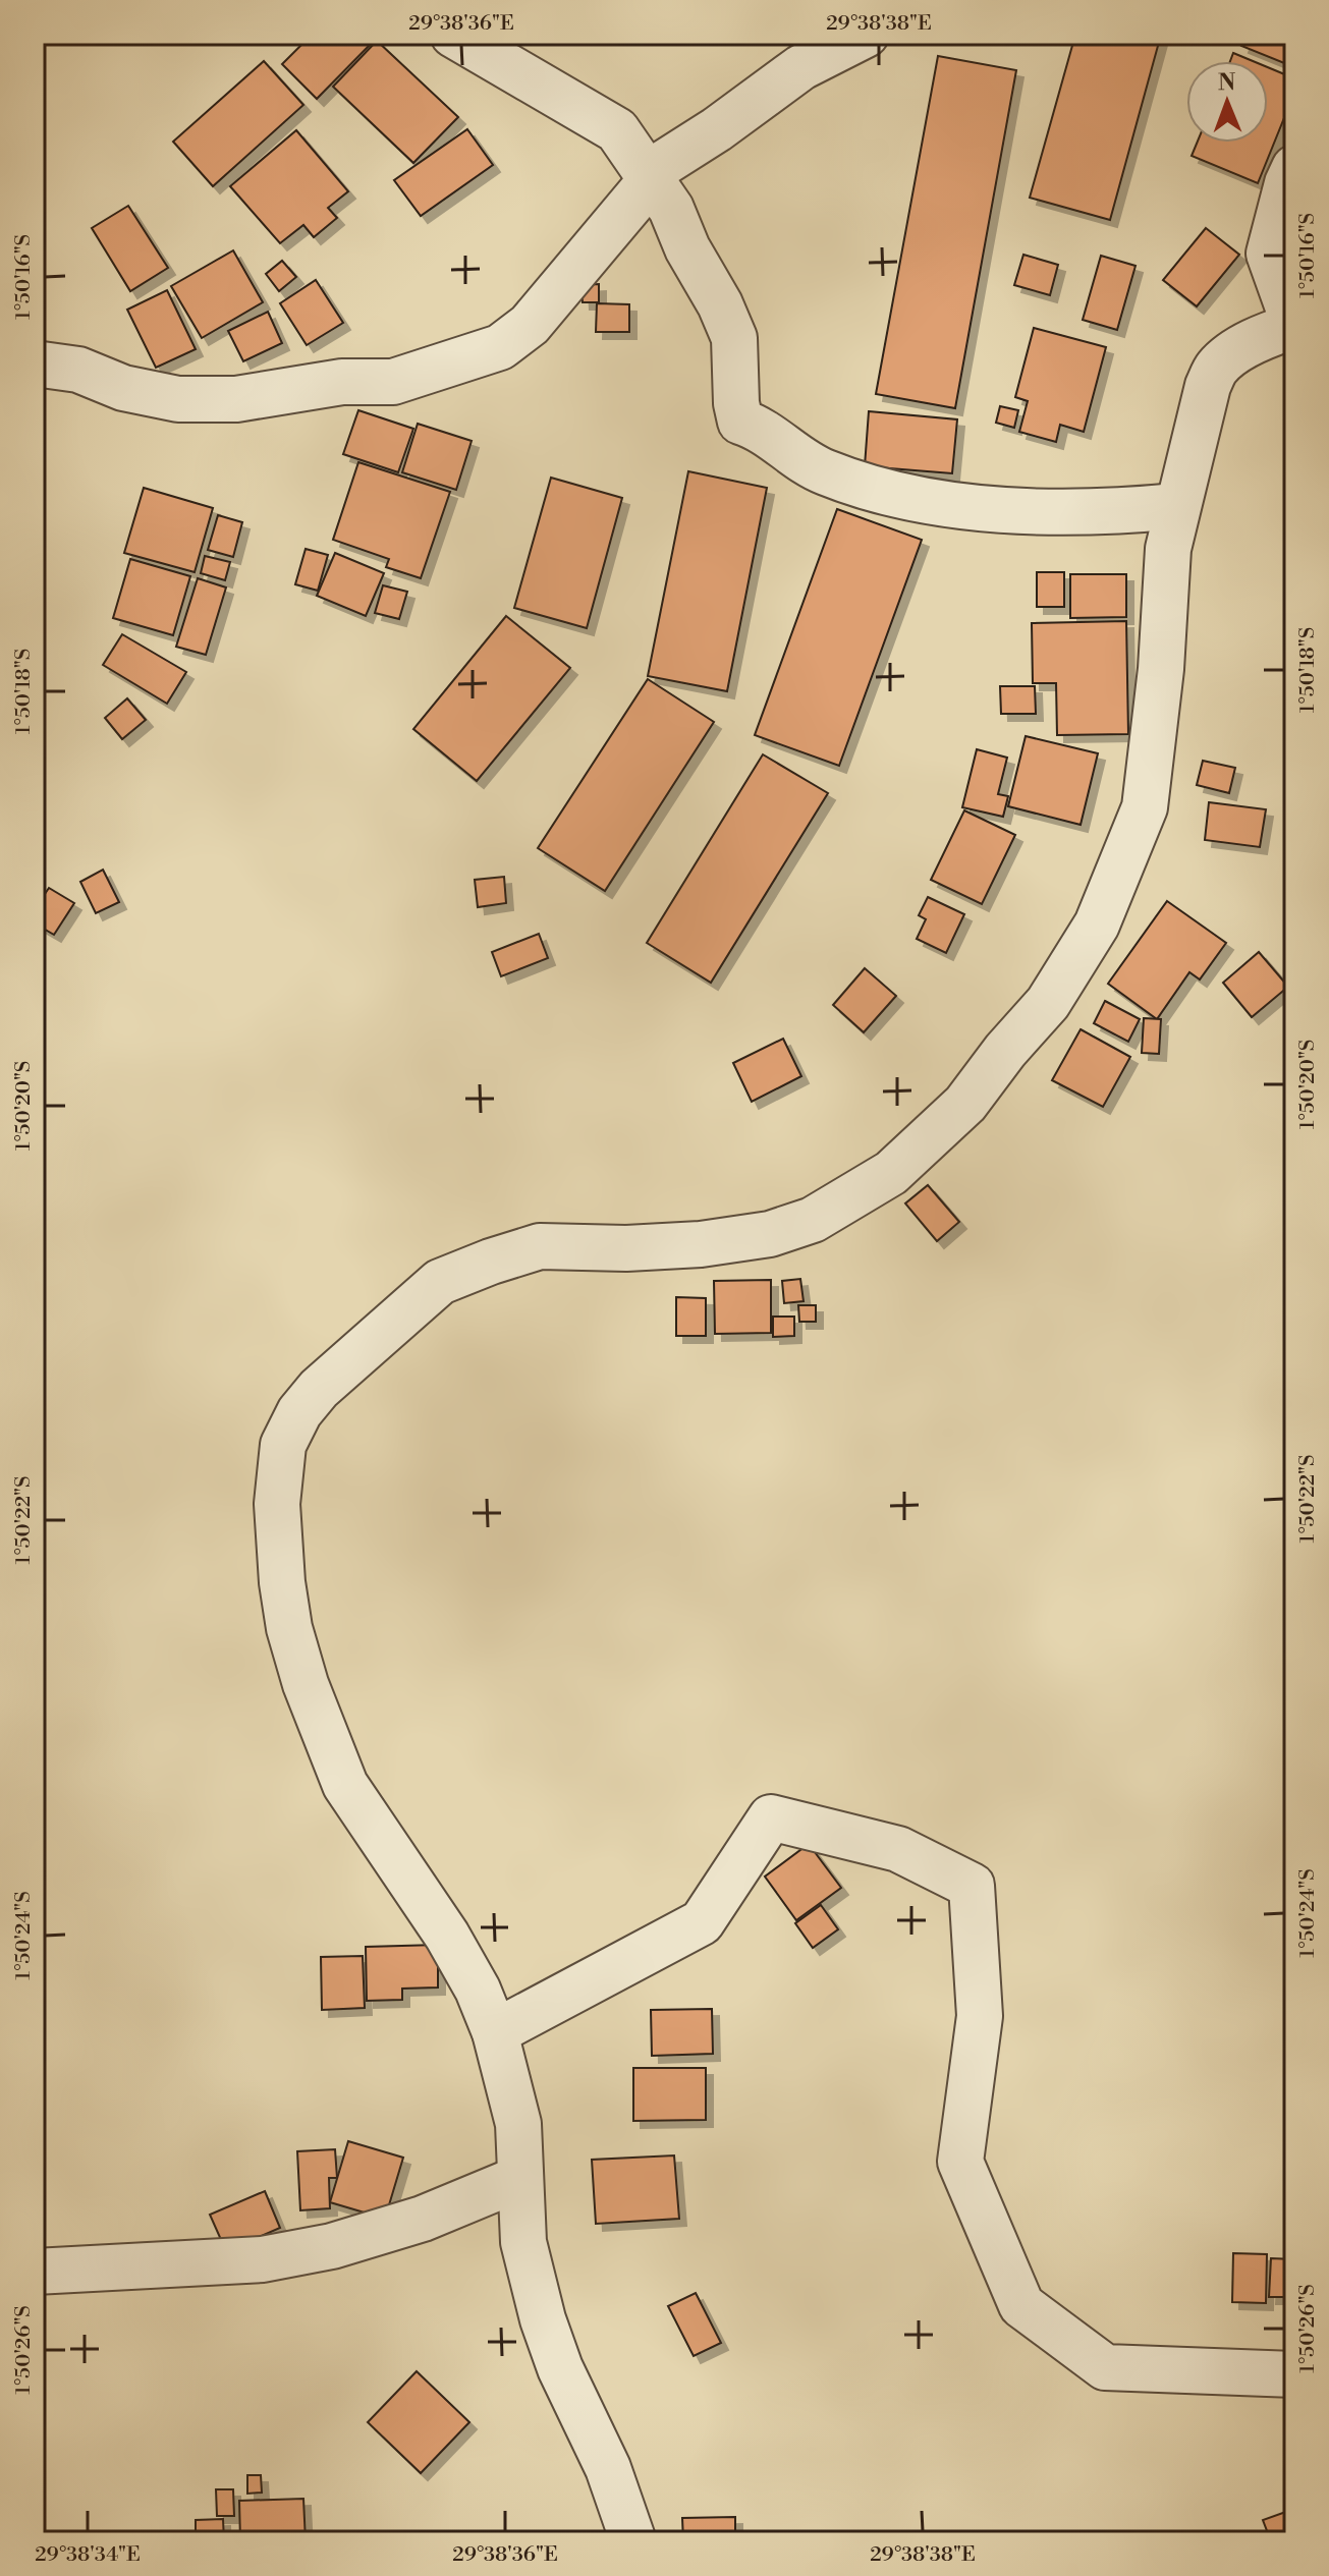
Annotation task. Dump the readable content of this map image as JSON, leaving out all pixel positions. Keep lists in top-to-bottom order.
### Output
{
  "north": "top",
  "coordinates": [
    "29°38'36\"E",
    "29°38'38\"E",
    "1°50'16\"S",
    "1°50'18\"S",
    "1°50'20\"S",
    "1°50'22\"S",
    "1°50'24\"S",
    "1°50'26\"S",
    "29°38'34\"E"
  ]
}
